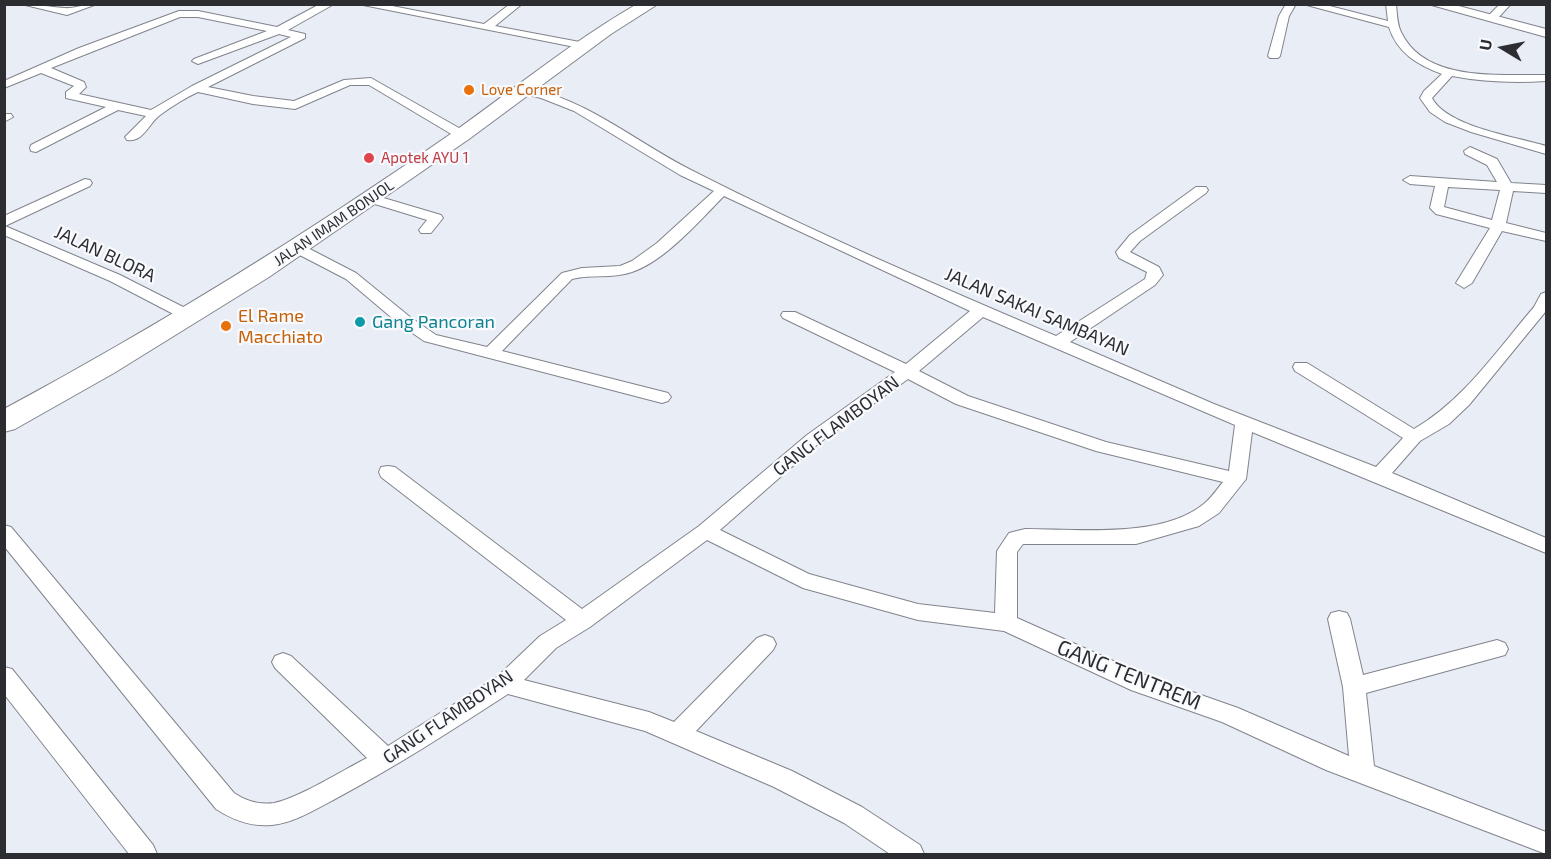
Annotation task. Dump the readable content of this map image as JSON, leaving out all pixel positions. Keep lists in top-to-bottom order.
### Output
{
  "streets": {
    "highway": ["JALAN IMAM BONJOL"],
    "street": [
      "JALAN BLORA",
      "JALAN SAKAI SAMBAYAN",
      "GANG FLAMBOYAN",
      "GANG TENTREM"
    ]
  },
  "crossings": [
    ["JALAN IMAM BONJOL", "JALAN BLORA"],
    ["JALAN IMAM BONJOL", "JALAN SAKAI SAMBAYAN"],
    ["JALAN SAKAI SAMBAYAN", "GANG FLAMBOYAN"],
    ["GANG FLAMBOYAN", "GANG TENTREM"]
  ],
  "places": [
    "Love Corner",
    "Apotek AYU 1",
    "Gang Pancoran",
    "El Rame Macchiato"
  ],
  "north": "left"
}
